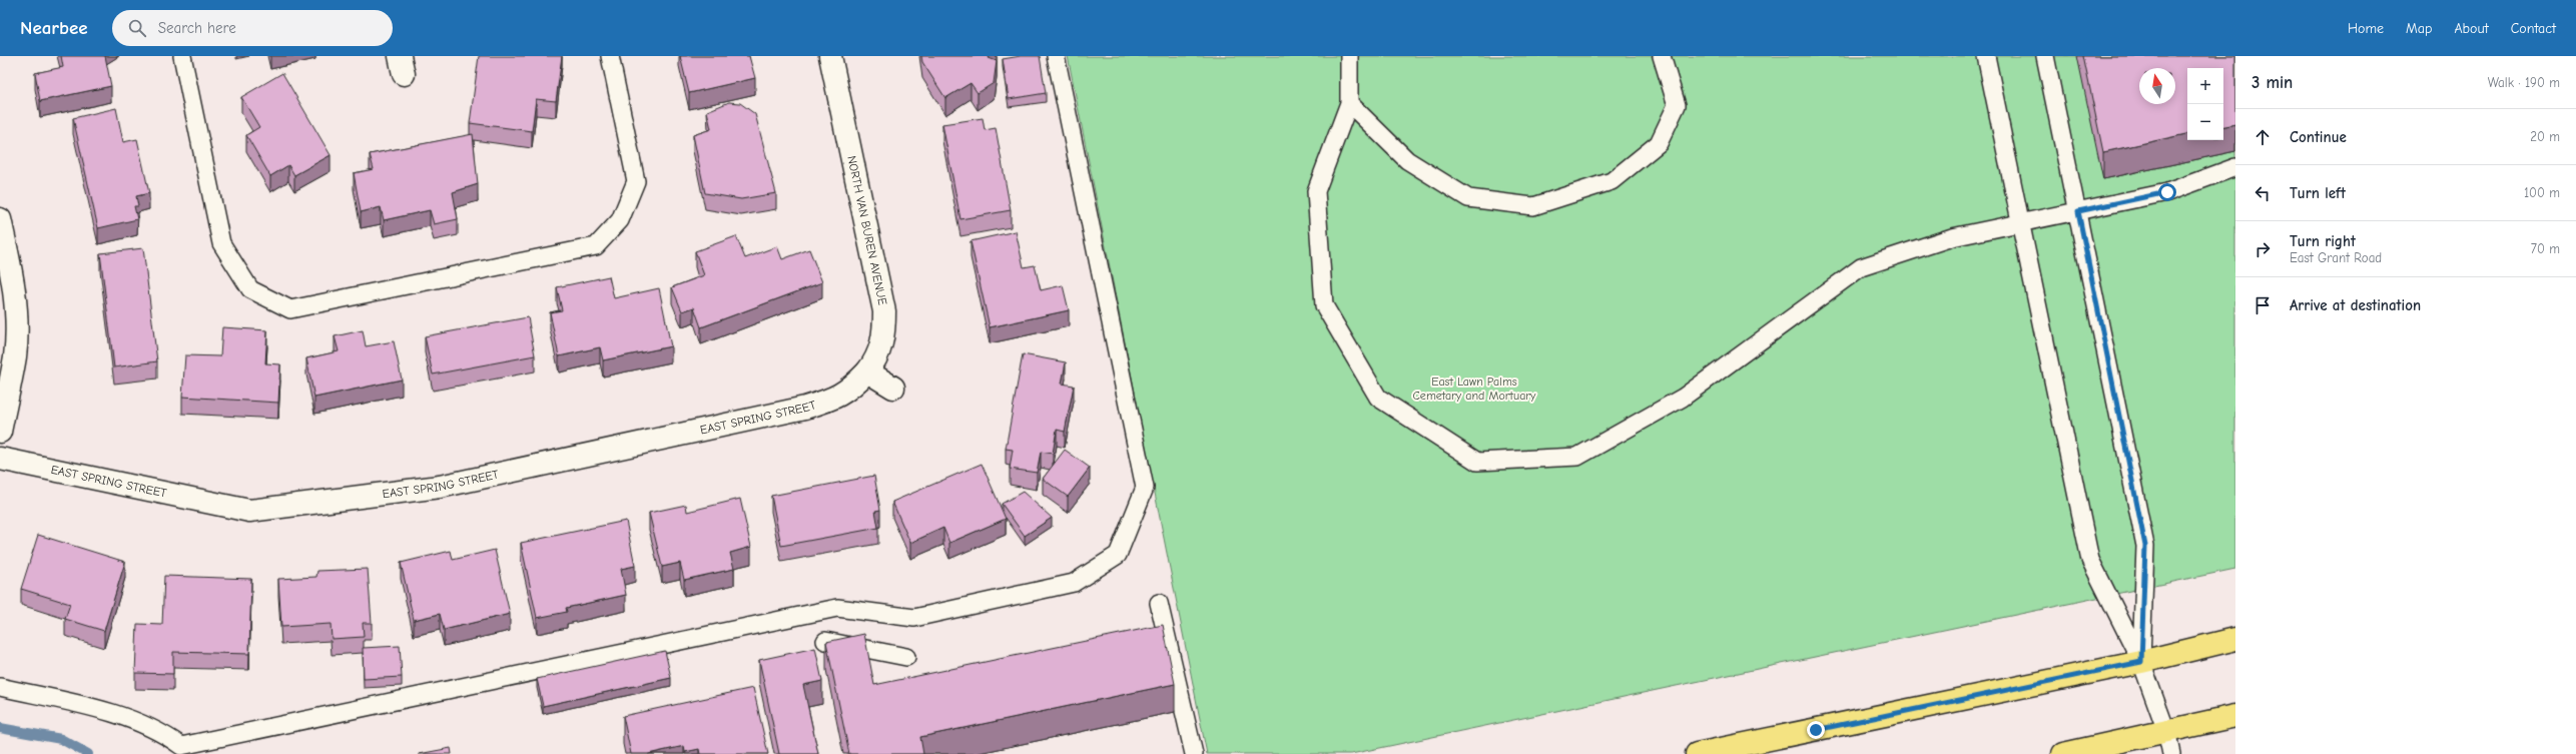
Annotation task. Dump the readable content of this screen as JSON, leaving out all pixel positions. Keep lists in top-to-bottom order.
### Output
{
  "streets": {
    "street": ["NORTH VAN BUREN AVENUE", "EAST SPRING STREET"]
  },
  "crossings": [
    ["NORTH VAN BUREN AVENUE", "EAST SPRING STREET"]
  ],
  "parks": ["East Lawn Palms Cemetary and Mortuary"],
  "north": "top",
  "page": {
    "header": "Nearbee",
    "search": "Search here",
    "nav": [
      "Home",
      "Map",
      "About",
      "Contact"
    ],
    "heading": ["3 min", "Walk · 190 m"],
    "map_buttons": ["+", "−"],
    "list": [
      ["Continue", "20 m"],
      ["Turn left", "100 m"],
      ["Turn right", "East Grant Road", "70 m"],
      "Arrive at destination"
    ]
  }
}
